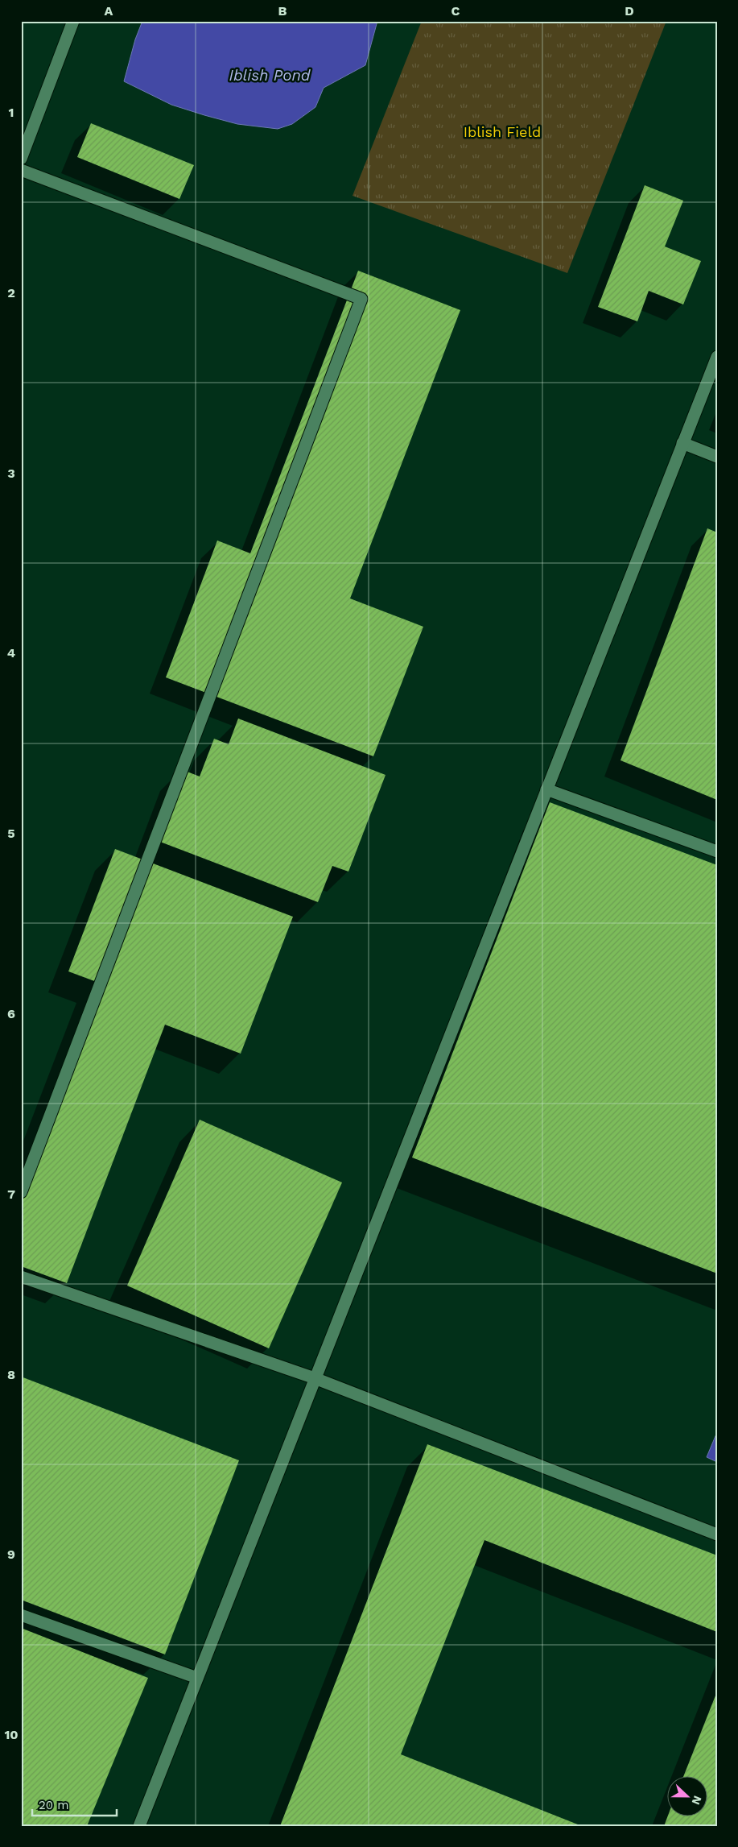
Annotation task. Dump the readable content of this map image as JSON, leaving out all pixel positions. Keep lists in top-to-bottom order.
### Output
{
  "water": ["Iblish Pond"],
  "parks": ["Iblish Field"],
  "scale_bar": "20 m",
  "north": "right",
  "grid": {
    "columns": [
      "A",
      "B",
      "C",
      "D"
    ],
    "rows": [
      "1",
      "2",
      "3",
      "4",
      "5",
      "6",
      "7",
      "8",
      "9",
      "10"
    ]
  }
}
